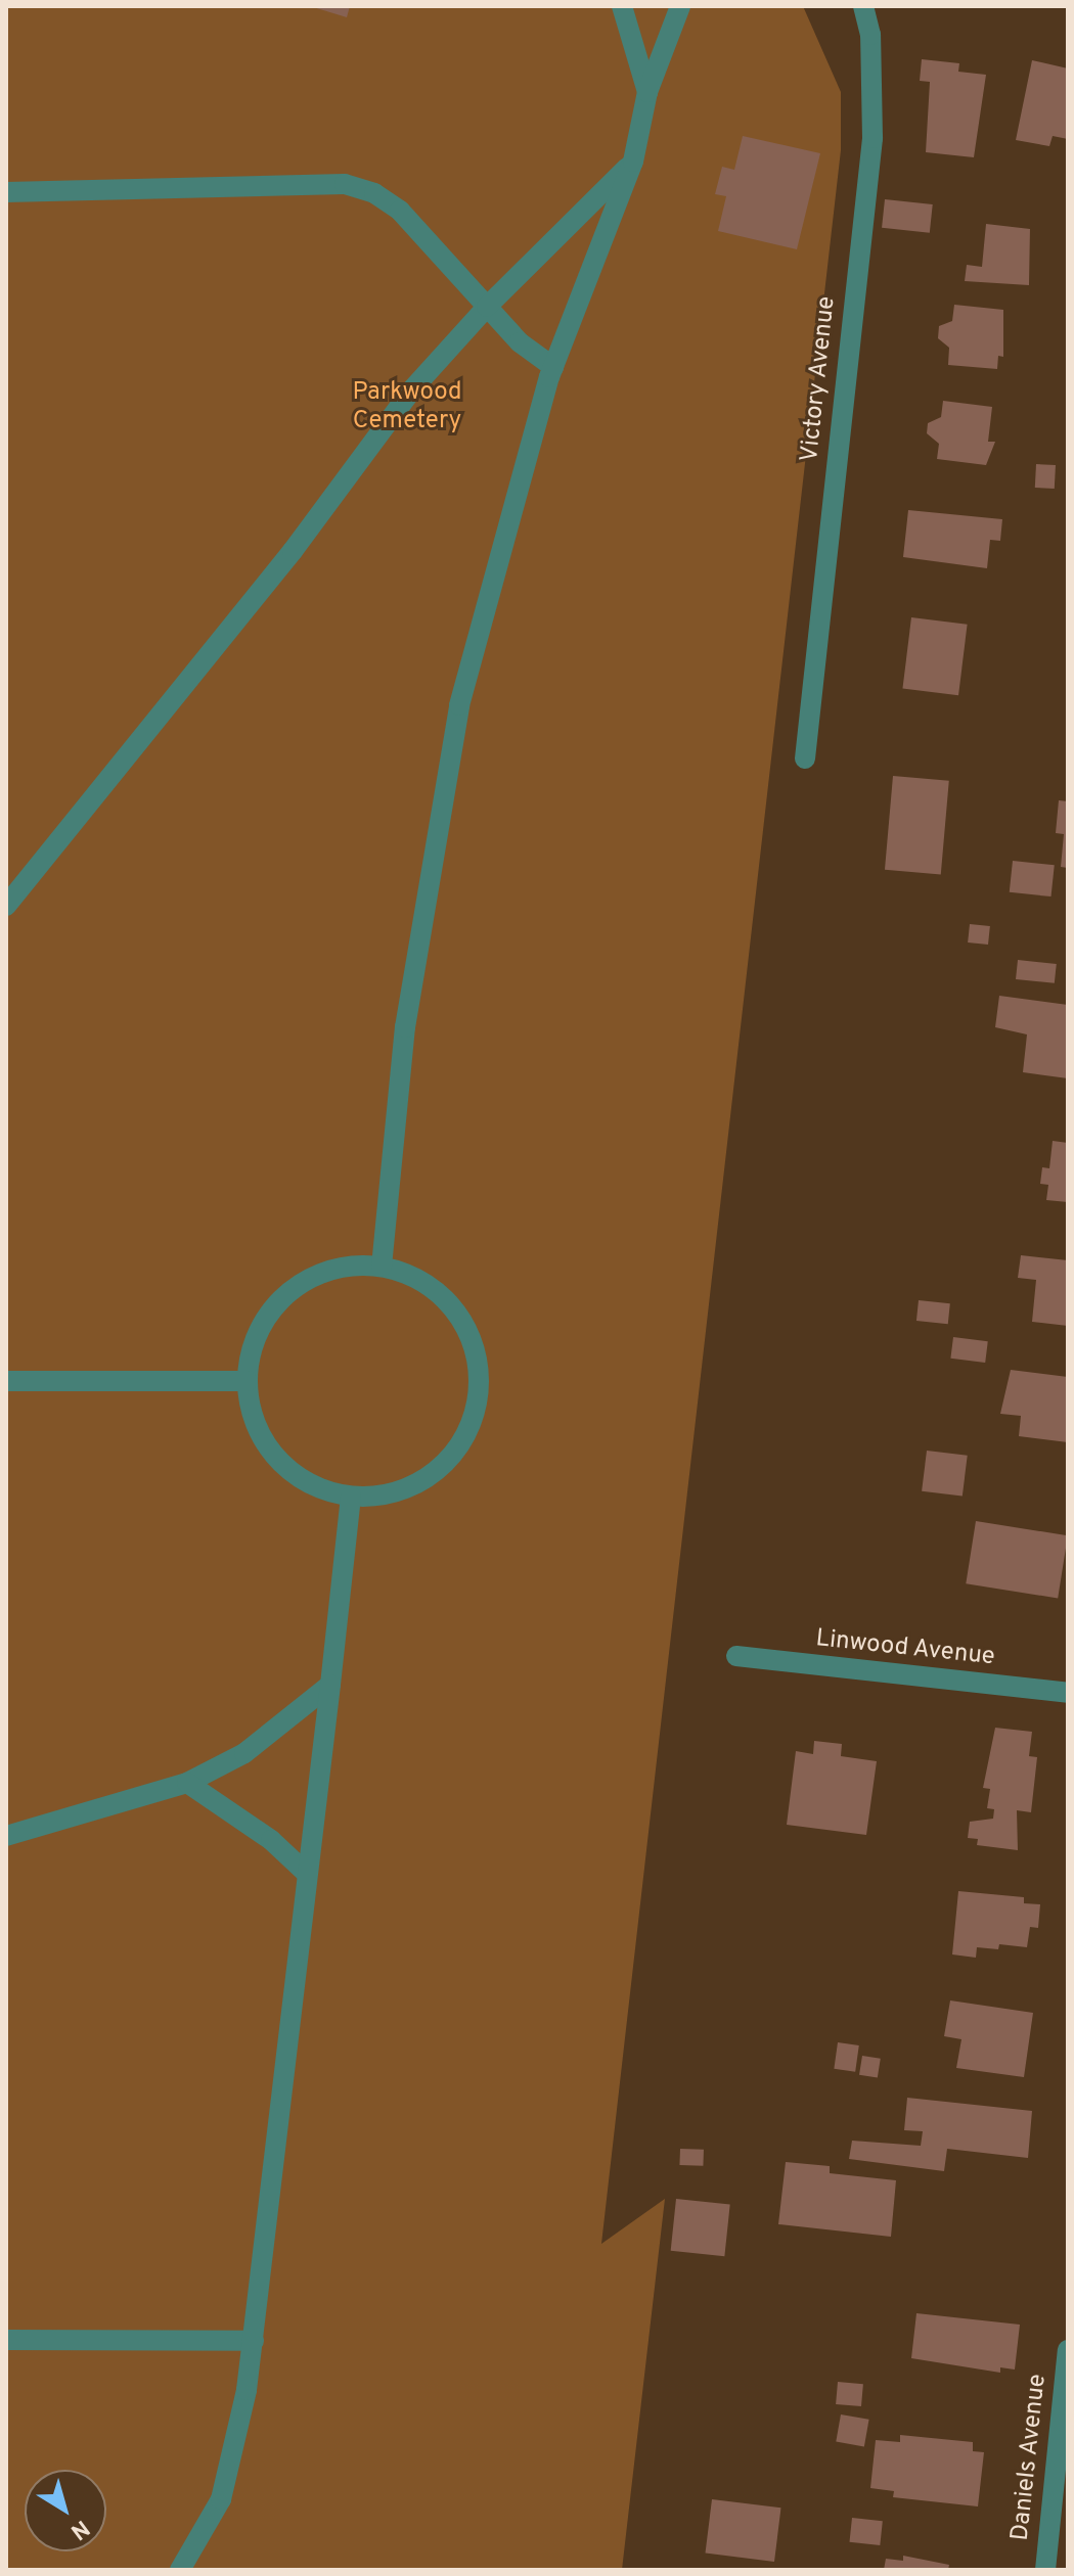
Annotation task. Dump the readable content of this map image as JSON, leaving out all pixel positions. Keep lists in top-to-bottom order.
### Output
{
  "streets": {
    "street": ["Victory Avenue", "Linwood Avenue", "Daniels Avenue"]
  },
  "parks": ["Parkwood Cemetery"],
  "north": "bottom right"
}
